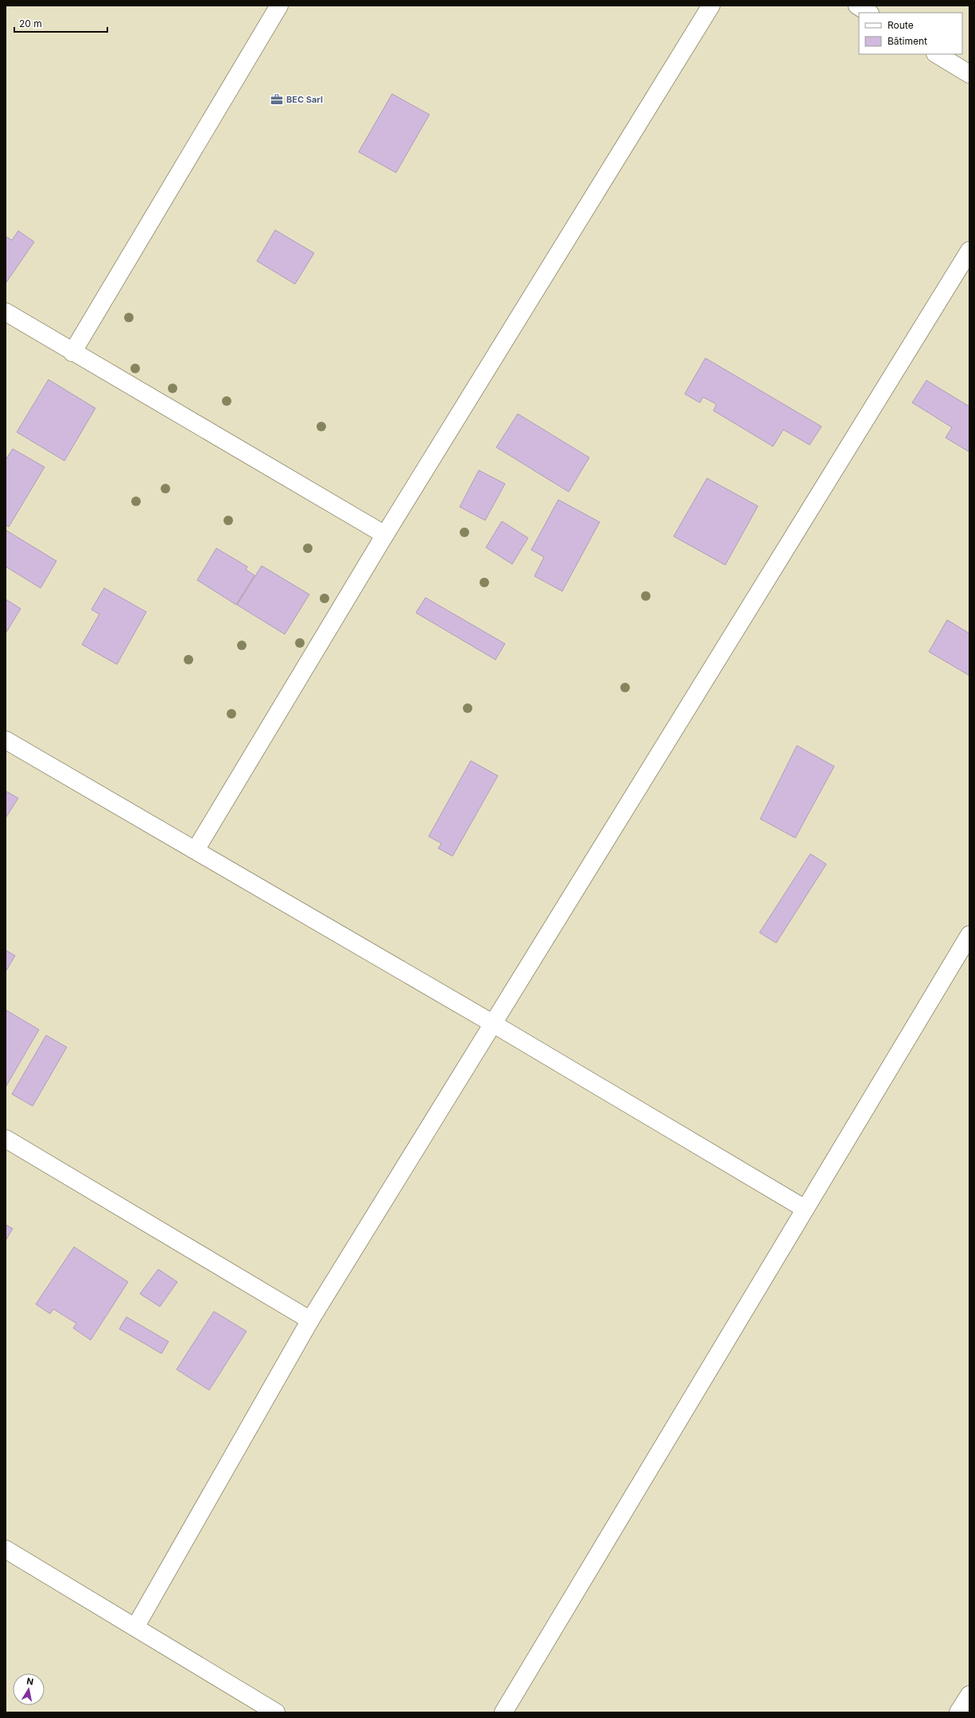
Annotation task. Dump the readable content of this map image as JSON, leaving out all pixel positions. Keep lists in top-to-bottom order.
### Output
{
  "places": {
    "office": ["BEC Sarl"]
  },
  "legend": ["Route", "Bâtiment"],
  "scale_bar": "20 m",
  "north": "top"
}
